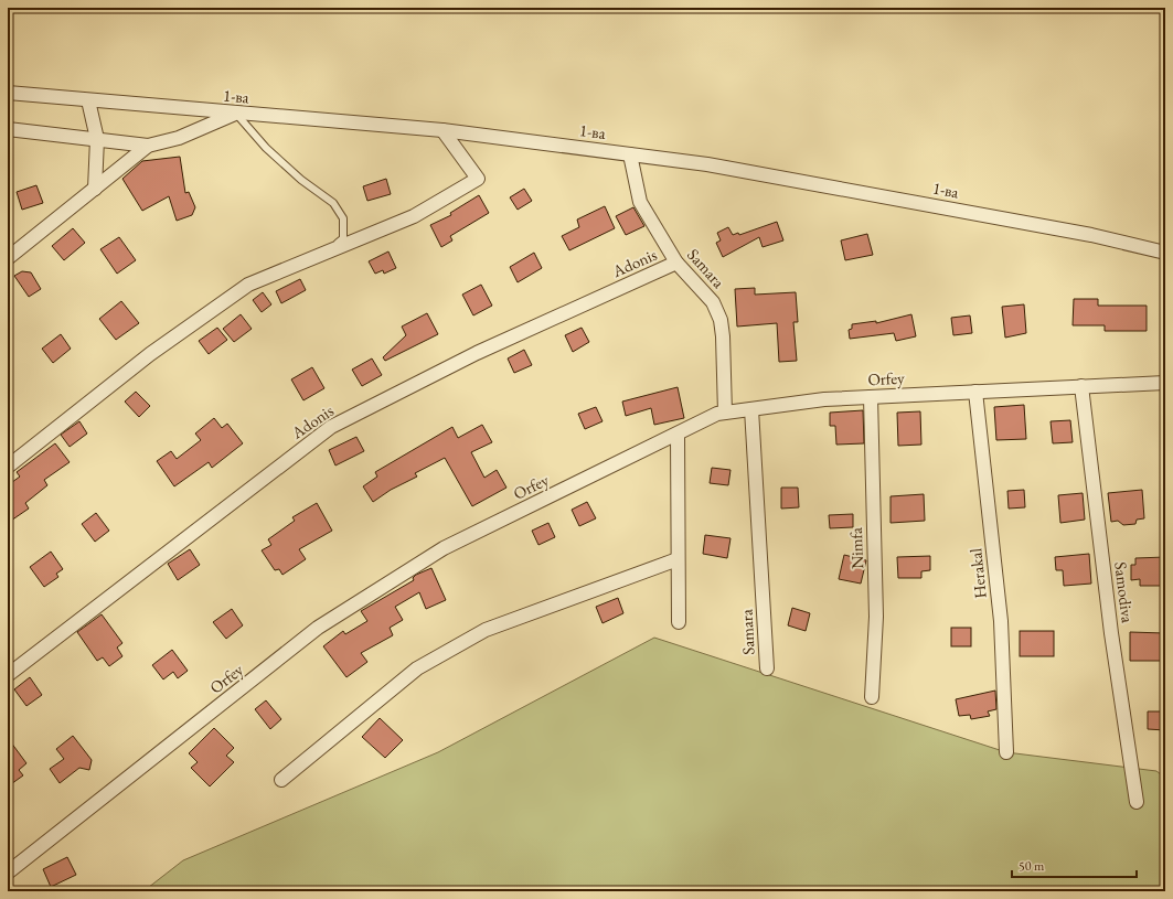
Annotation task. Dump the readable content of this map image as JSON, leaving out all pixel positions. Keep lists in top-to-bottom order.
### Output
{
  "streets": {
    "street": [
      "1-ва",
      "Adonis",
      "Samara",
      "Orfey",
      "Nimfa",
      "Herakal",
      "Samodiva"
    ]
  },
  "crossings": [
    ["1-ва", "Samara"],
    ["Adonis", "Samara"],
    ["Samara", "Orfey"],
    ["Orfey", "Nimfa"],
    ["Orfey", "Herakal"],
    ["Orfey", "Samodiva"]
  ],
  "scale_bar": "50 m"
}
